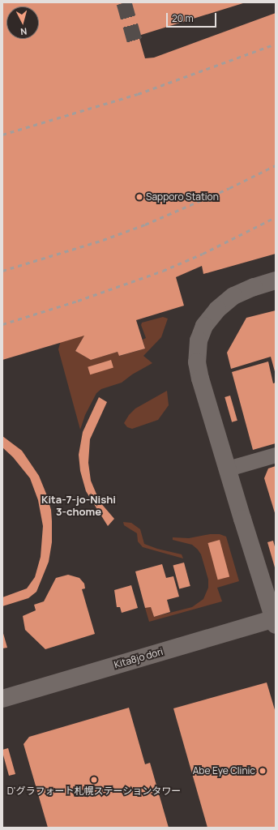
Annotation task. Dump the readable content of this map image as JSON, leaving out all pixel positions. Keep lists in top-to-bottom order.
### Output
{
  "streets": {
    "street": ["Kita8jo dori"]
  },
  "districts": ["Kita-7-jo-Nishi 3-chome"],
  "places": ["Sapporo Station", "Abe Eye Clinic", "D'グラフォート札幌ステーションタワー"],
  "scale_bar": "20 m",
  "north": "bottom"
}
